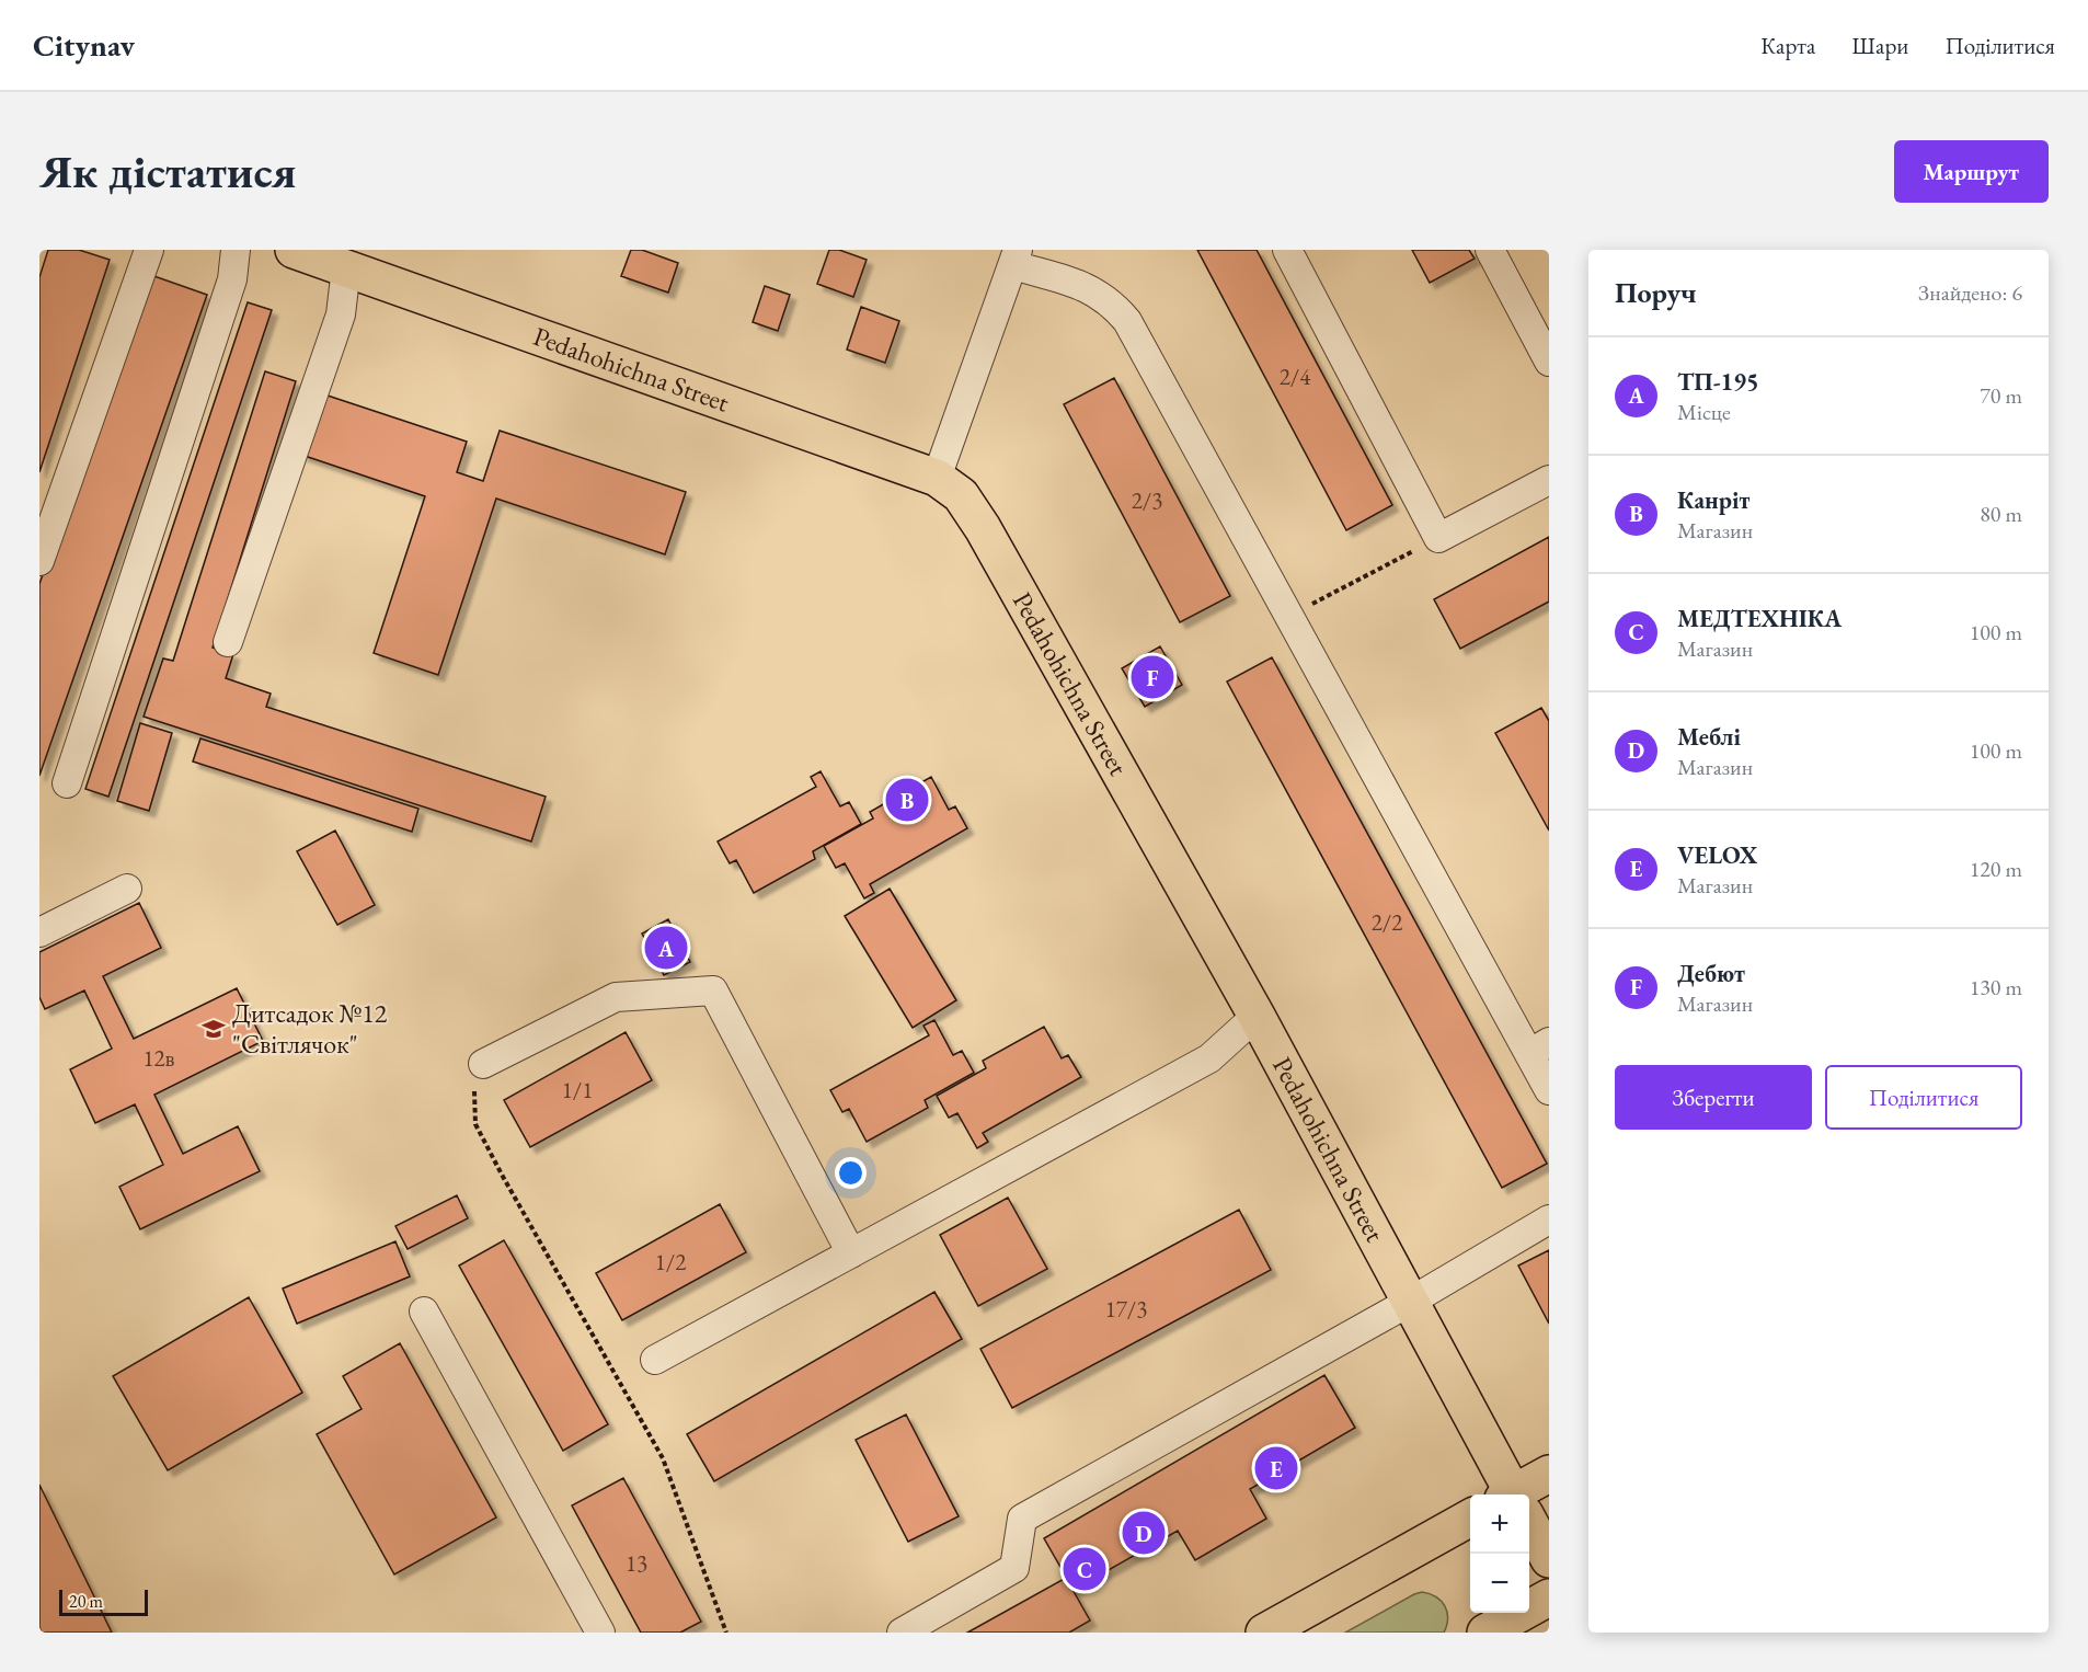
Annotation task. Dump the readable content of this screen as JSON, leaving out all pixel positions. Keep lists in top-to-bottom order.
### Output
{
  "streets": {
    "main road": ["Pedahohichna Street"]
  },
  "places": {
    "school or university": ["Дитсадок №12 \"Світлячок\""]
  },
  "house_numbers": [
    "2/4",
    "2/3",
    "2/2",
    "12в",
    "1/1",
    "1/2",
    "17/3",
    "13"
  ],
  "scale_bar": "20 m",
  "page": {
    "header": "Citynav",
    "nav": ["Карта", "Шари", "Поділитися"],
    "buttons": [
      "Маршрут",
      ["Зберегти", "Поділитися"]
    ],
    "title": "Як дістатися",
    "heading": ["Поруч", "Знайдено: 6"],
    "list": [
      {
        "mark": "A",
        "name": "ТП-195",
        "note": "Місце",
        "value": "70 m"
      },
      {
        "mark": "B",
        "name": "Канріт",
        "note": "Магазин",
        "value": "80 m"
      },
      {
        "mark": "C",
        "name": "МЕДТЕХНІКА",
        "note": "Магазин",
        "value": "100 m"
      },
      {
        "mark": "D",
        "name": "Меблі",
        "note": "Магазин",
        "value": "100 m"
      },
      {
        "mark": "E",
        "name": "VELOX",
        "note": "Магазин",
        "value": "120 m"
      },
      {
        "mark": "F",
        "name": "Дебют",
        "note": "Магазин",
        "value": "130 m"
      }
    ],
    "pins": [
      "F",
      "B",
      "A",
      "E",
      "D",
      "C"
    ],
    "map_buttons": ["+", "−"],
    "scale": "20 m"
  }
}
